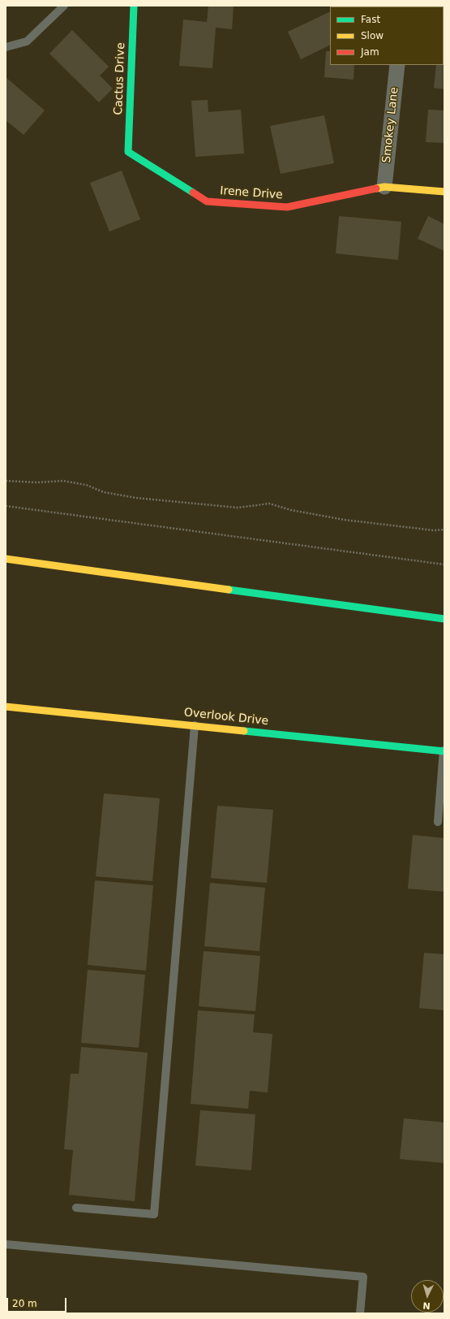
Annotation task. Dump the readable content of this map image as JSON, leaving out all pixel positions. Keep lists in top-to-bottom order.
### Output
{
  "streets": {
    "main road": ["Cactus Drive", "Irene Drive", "Overlook Drive"],
    "street": ["Smokey Lane"]
  },
  "crossings": [
    ["Cactus Drive", "Irene Drive"],
    ["Smokey Lane", "Irene Drive"]
  ],
  "legend": ["Fast", "Slow", "Jam"],
  "scale_bar": "20 m",
  "north": "bottom"
}
